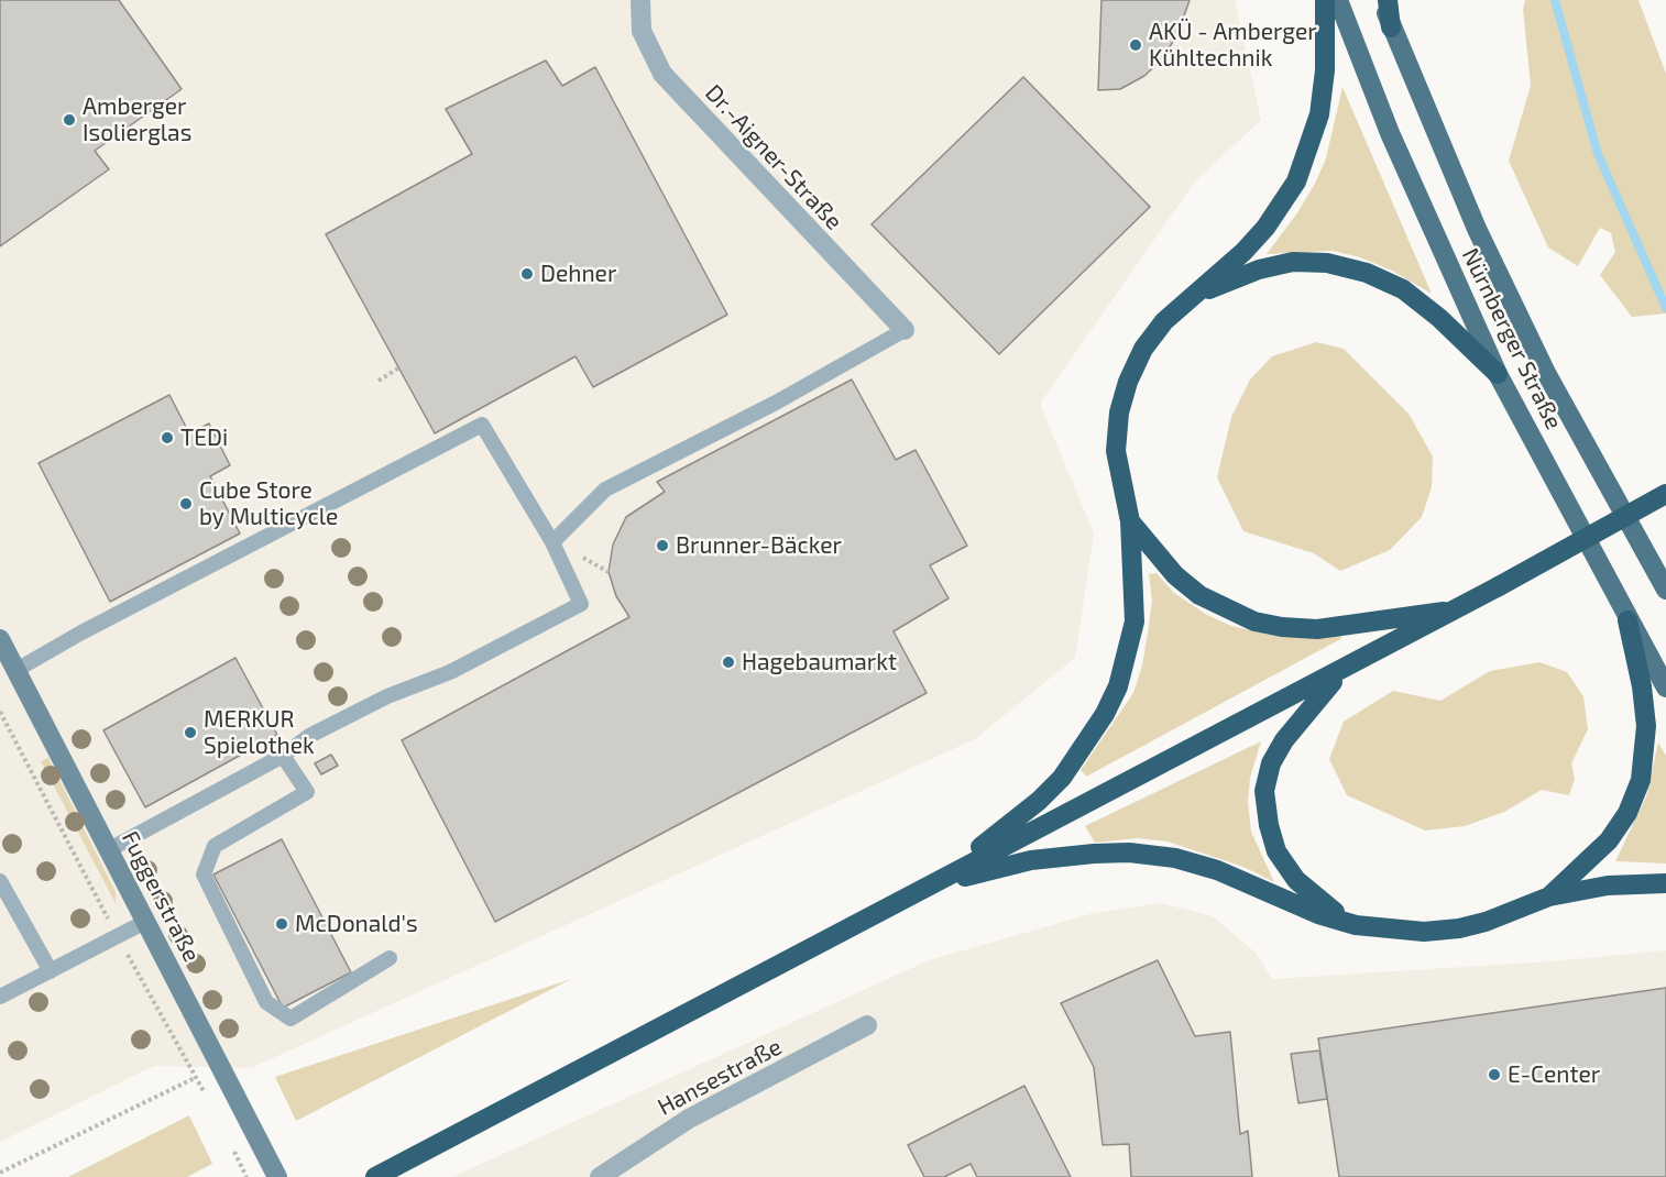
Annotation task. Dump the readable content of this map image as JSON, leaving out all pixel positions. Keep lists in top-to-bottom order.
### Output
{
  "streets": {
    "main road": ["Nürnberger Straße"],
    "street": ["Dr.-Aigner-Straße", "Fuggerstraße", "Hansestraße"]
  },
  "places": [
    "AKÜ - Amberger Kühltechnik",
    "Amberger Isolierglas",
    "Dehner",
    "TEDi",
    "Cube Store by Multicycle",
    "Brunner-Bäcker",
    "Hagebaumarkt",
    "MERKUR Spielothek",
    "McDonald's",
    "E-Center"
  ]
}
